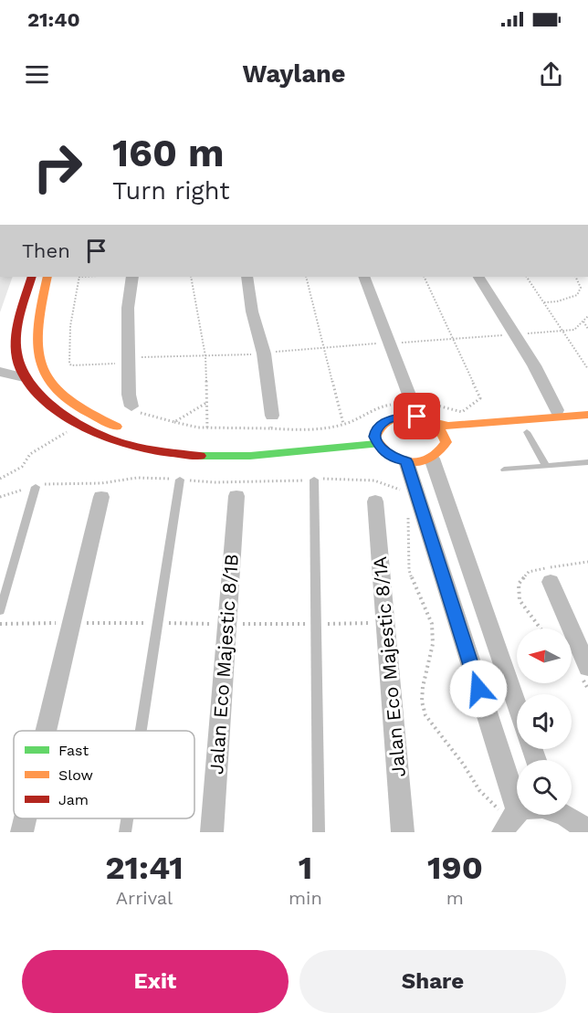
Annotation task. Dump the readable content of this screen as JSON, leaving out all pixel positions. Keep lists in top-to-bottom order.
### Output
{
  "streets": {
    "street": ["Jalan Eco Majestic 8/1B", "Jalan Eco Majestic 8/1A"]
  },
  "legend": ["Fast", "Slow", "Jam"],
  "north": "left",
  "page": {
    "status": "21:40",
    "header": "Waylane",
    "turn": ["160 m", "Turn right"],
    "then": "Then",
    "eta": [
      "21:41",
      "Arrival",
      "1",
      "min",
      "190",
      "m"
    ],
    "buttons": ["Exit", "Share"]
  }
}
